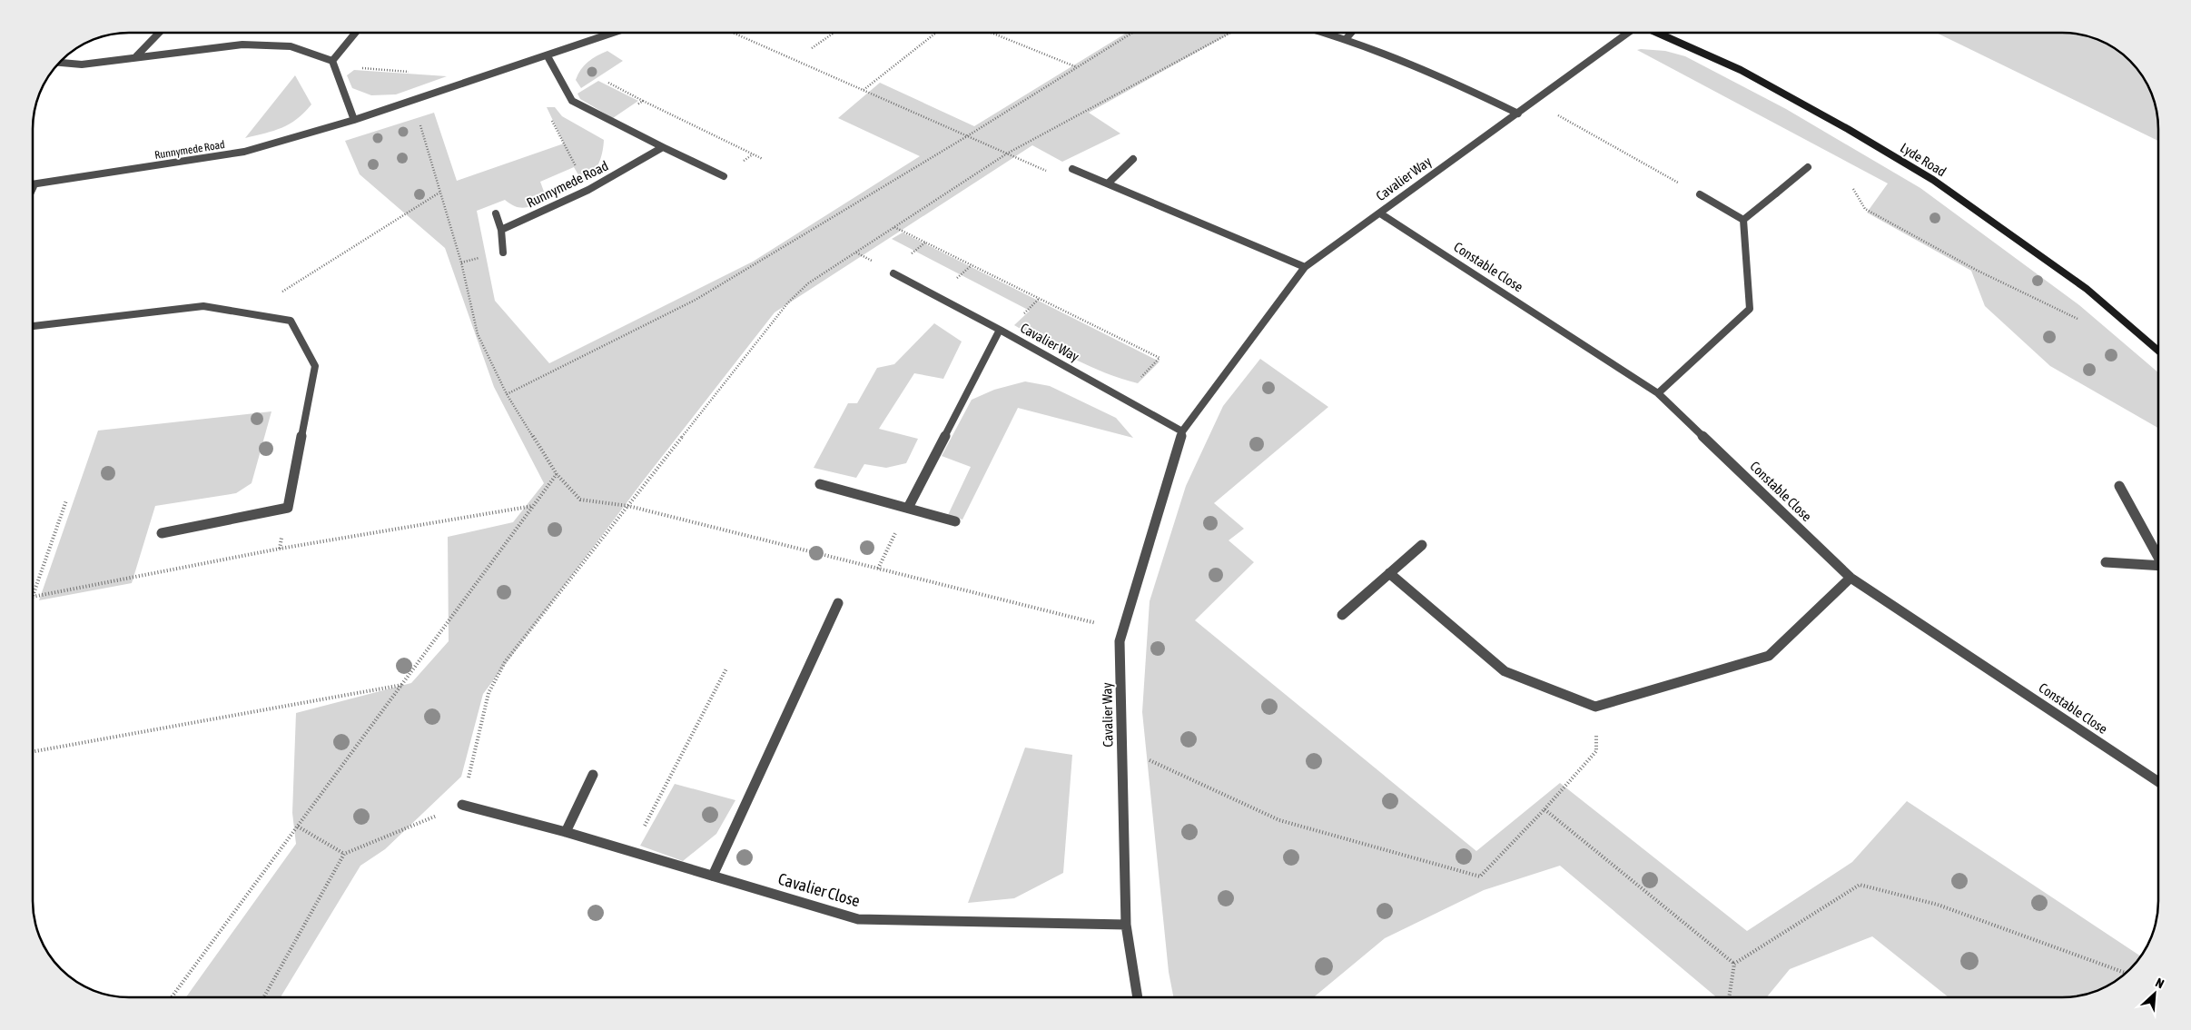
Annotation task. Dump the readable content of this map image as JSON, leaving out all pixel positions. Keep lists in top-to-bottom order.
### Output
{
  "streets": {
    "street": [
      "Runnymede Road",
      "Lyde Road",
      "Cavalier Way",
      "Constable Close",
      "Cavalier Close"
    ]
  },
  "crossings": [
    ["Cavalier Way", "Constable Close"],
    ["Cavalier Way", "Cavalier Close"]
  ],
  "north": "top right"
}
